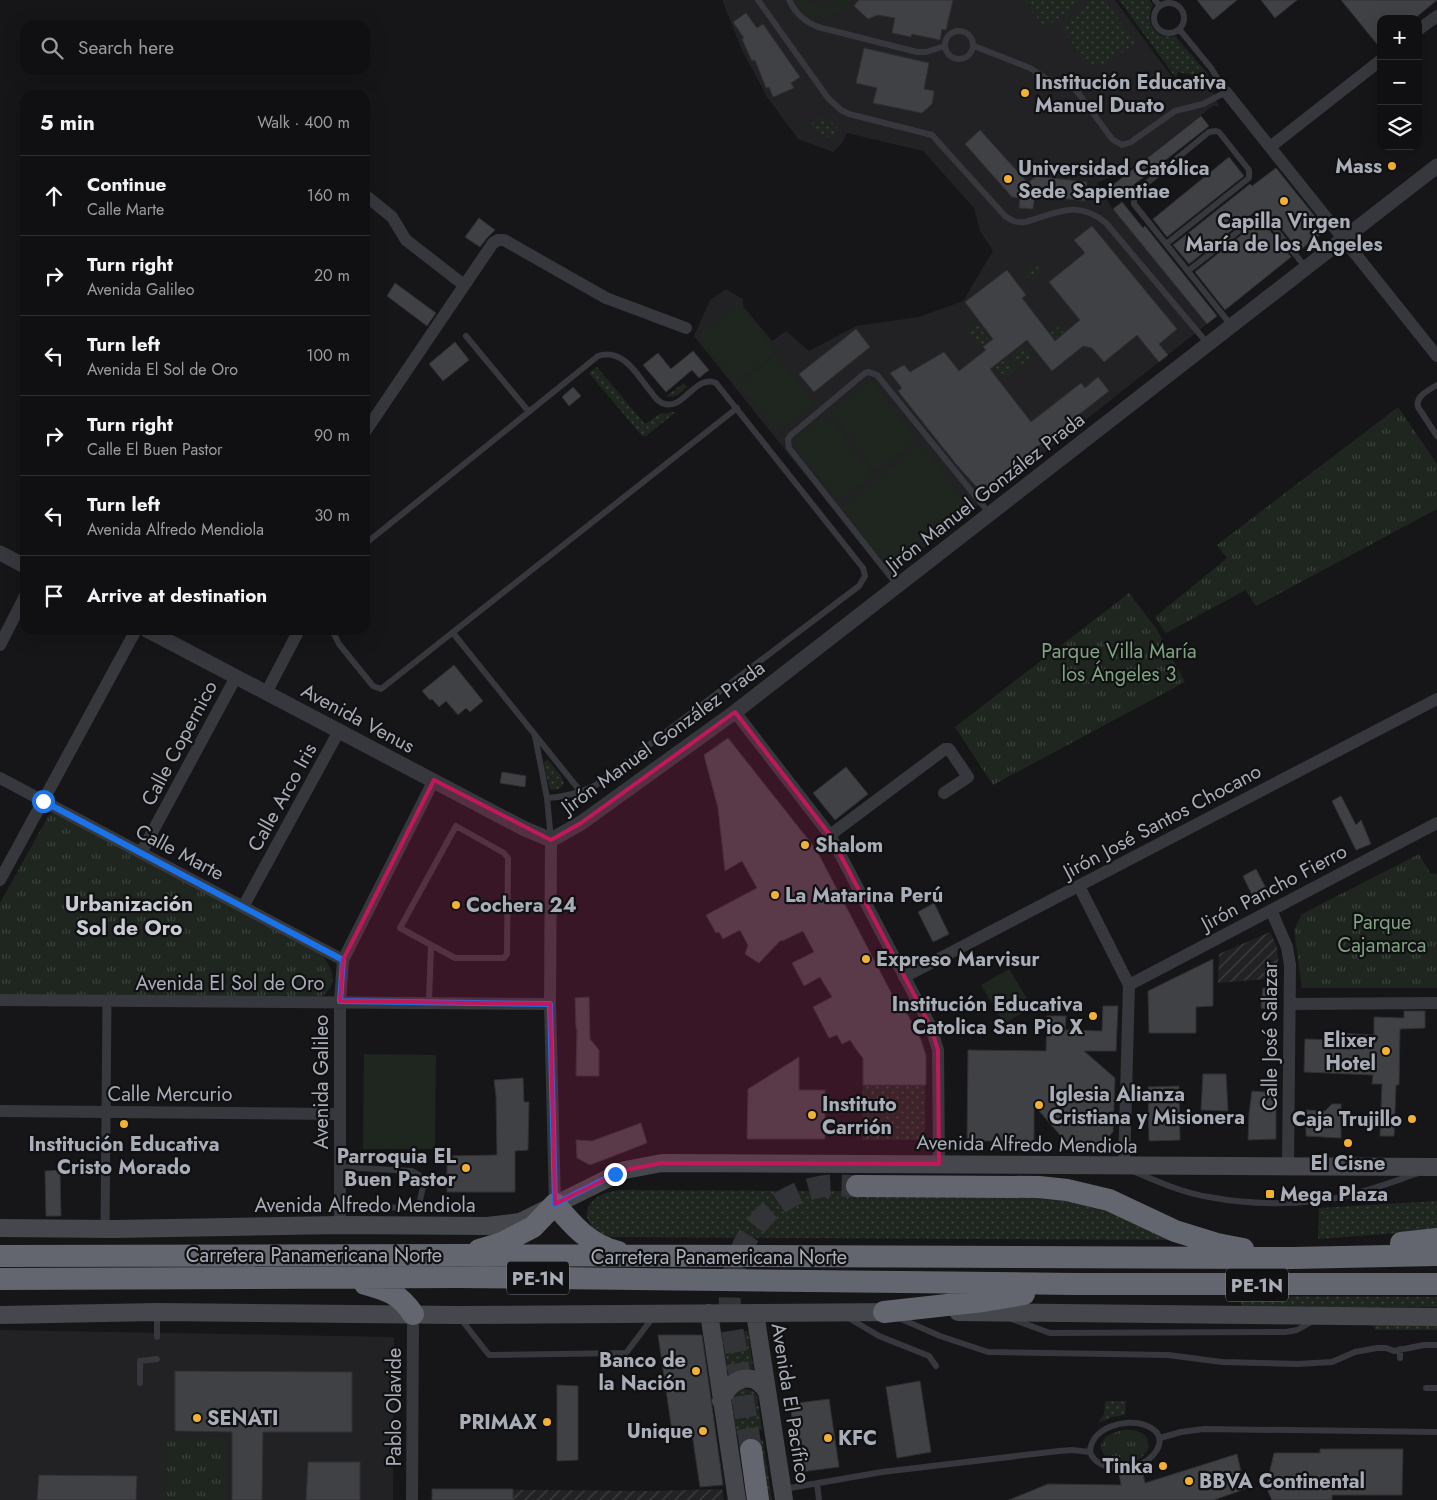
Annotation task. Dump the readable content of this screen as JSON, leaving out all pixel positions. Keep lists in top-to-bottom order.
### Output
{
  "streets": {
    "highway": ["Carretera Panamericana Norte", "PE-1N"],
    "main road": ["Avenida Alfredo Mendiola", "Avenida El Pacífico"],
    "street": [
      "Jirón Manuel González Prada",
      "Avenida Venus",
      "Calle Copernico",
      "Calle Arco Iris",
      "Jirón José Santos Chocano",
      "Calle Marte",
      "Jirón Pancho Fierro",
      "Avenida El Sol de Oro",
      "Calle José Salazar",
      "Avenida Galileo",
      "Calle Mercurio",
      "Pablo Olavide"
    ]
  },
  "crossings": [
    ["Jirón Manuel González Prada", "Avenida Venus"],
    ["Avenida Venus", "Calle Copernico"],
    ["Avenida Venus", "Calle Arco Iris"],
    ["Avenida Venus", "Avenida Galileo"],
    ["Calle Copernico", "Calle Marte"],
    ["Calle Arco Iris", "Calle Marte"],
    ["Calle Marte", "Avenida Galileo"],
    ["Jirón Pancho Fierro", "Calle José Salazar"],
    ["Avenida El Sol de Oro", "Avenida Galileo"],
    ["Calle José Salazar", "Avenida Alfredo Mendiola"],
    ["Avenida Galileo", "Calle Mercurio"],
    ["Avenida Galileo", "Avenida Alfredo Mendiola"]
  ],
  "districts": ["Urbanización Sol de Oro"],
  "parks": ["Parque Villa María los Ángeles 3", "Parque Cajamarca"],
  "places": {
    "other": [
      "Institución Educativa Manuel Duato",
      "Mass",
      "Universidad Católica Sede Sapientiae",
      "Capilla Virgen María de los Ángeles",
      "Shalom",
      "La Matarina Perú",
      "Cochera 24",
      "Expreso Marvisur",
      "Institución Educativa Catolica San Pio X",
      "Elixer Hotel",
      "Iglesia Alianza Cristiana y Misionera",
      "Instituto Carrión",
      "Caja Trujillo",
      "Institución Educativa Cristo Morado",
      "El Cisne",
      "Parroquia EL Buen Pastor",
      "Banco de la Nación",
      "SENATI",
      "PRIMAX",
      "Unique",
      "KFC",
      "Tinka",
      "BBVA Continental"
    ],
    "transit": ["Mega Plaza"]
  },
  "page": {
    "map_buttons": ["+", "−"],
    "search": "Search here",
    "heading": ["5 min", "Walk · 400 m"],
    "list": [
      ["Continue", "Calle Marte", "160 m"],
      ["Turn right", "Avenida Galileo", "20 m"],
      ["Turn left", "Avenida El Sol de Oro", "100 m"],
      ["Turn right", "Calle El Buen Pastor", "90 m"],
      ["Turn left", "Avenida Alfredo Mendiola", "30 m"],
      "Arrive at destination"
    ]
  }
}
